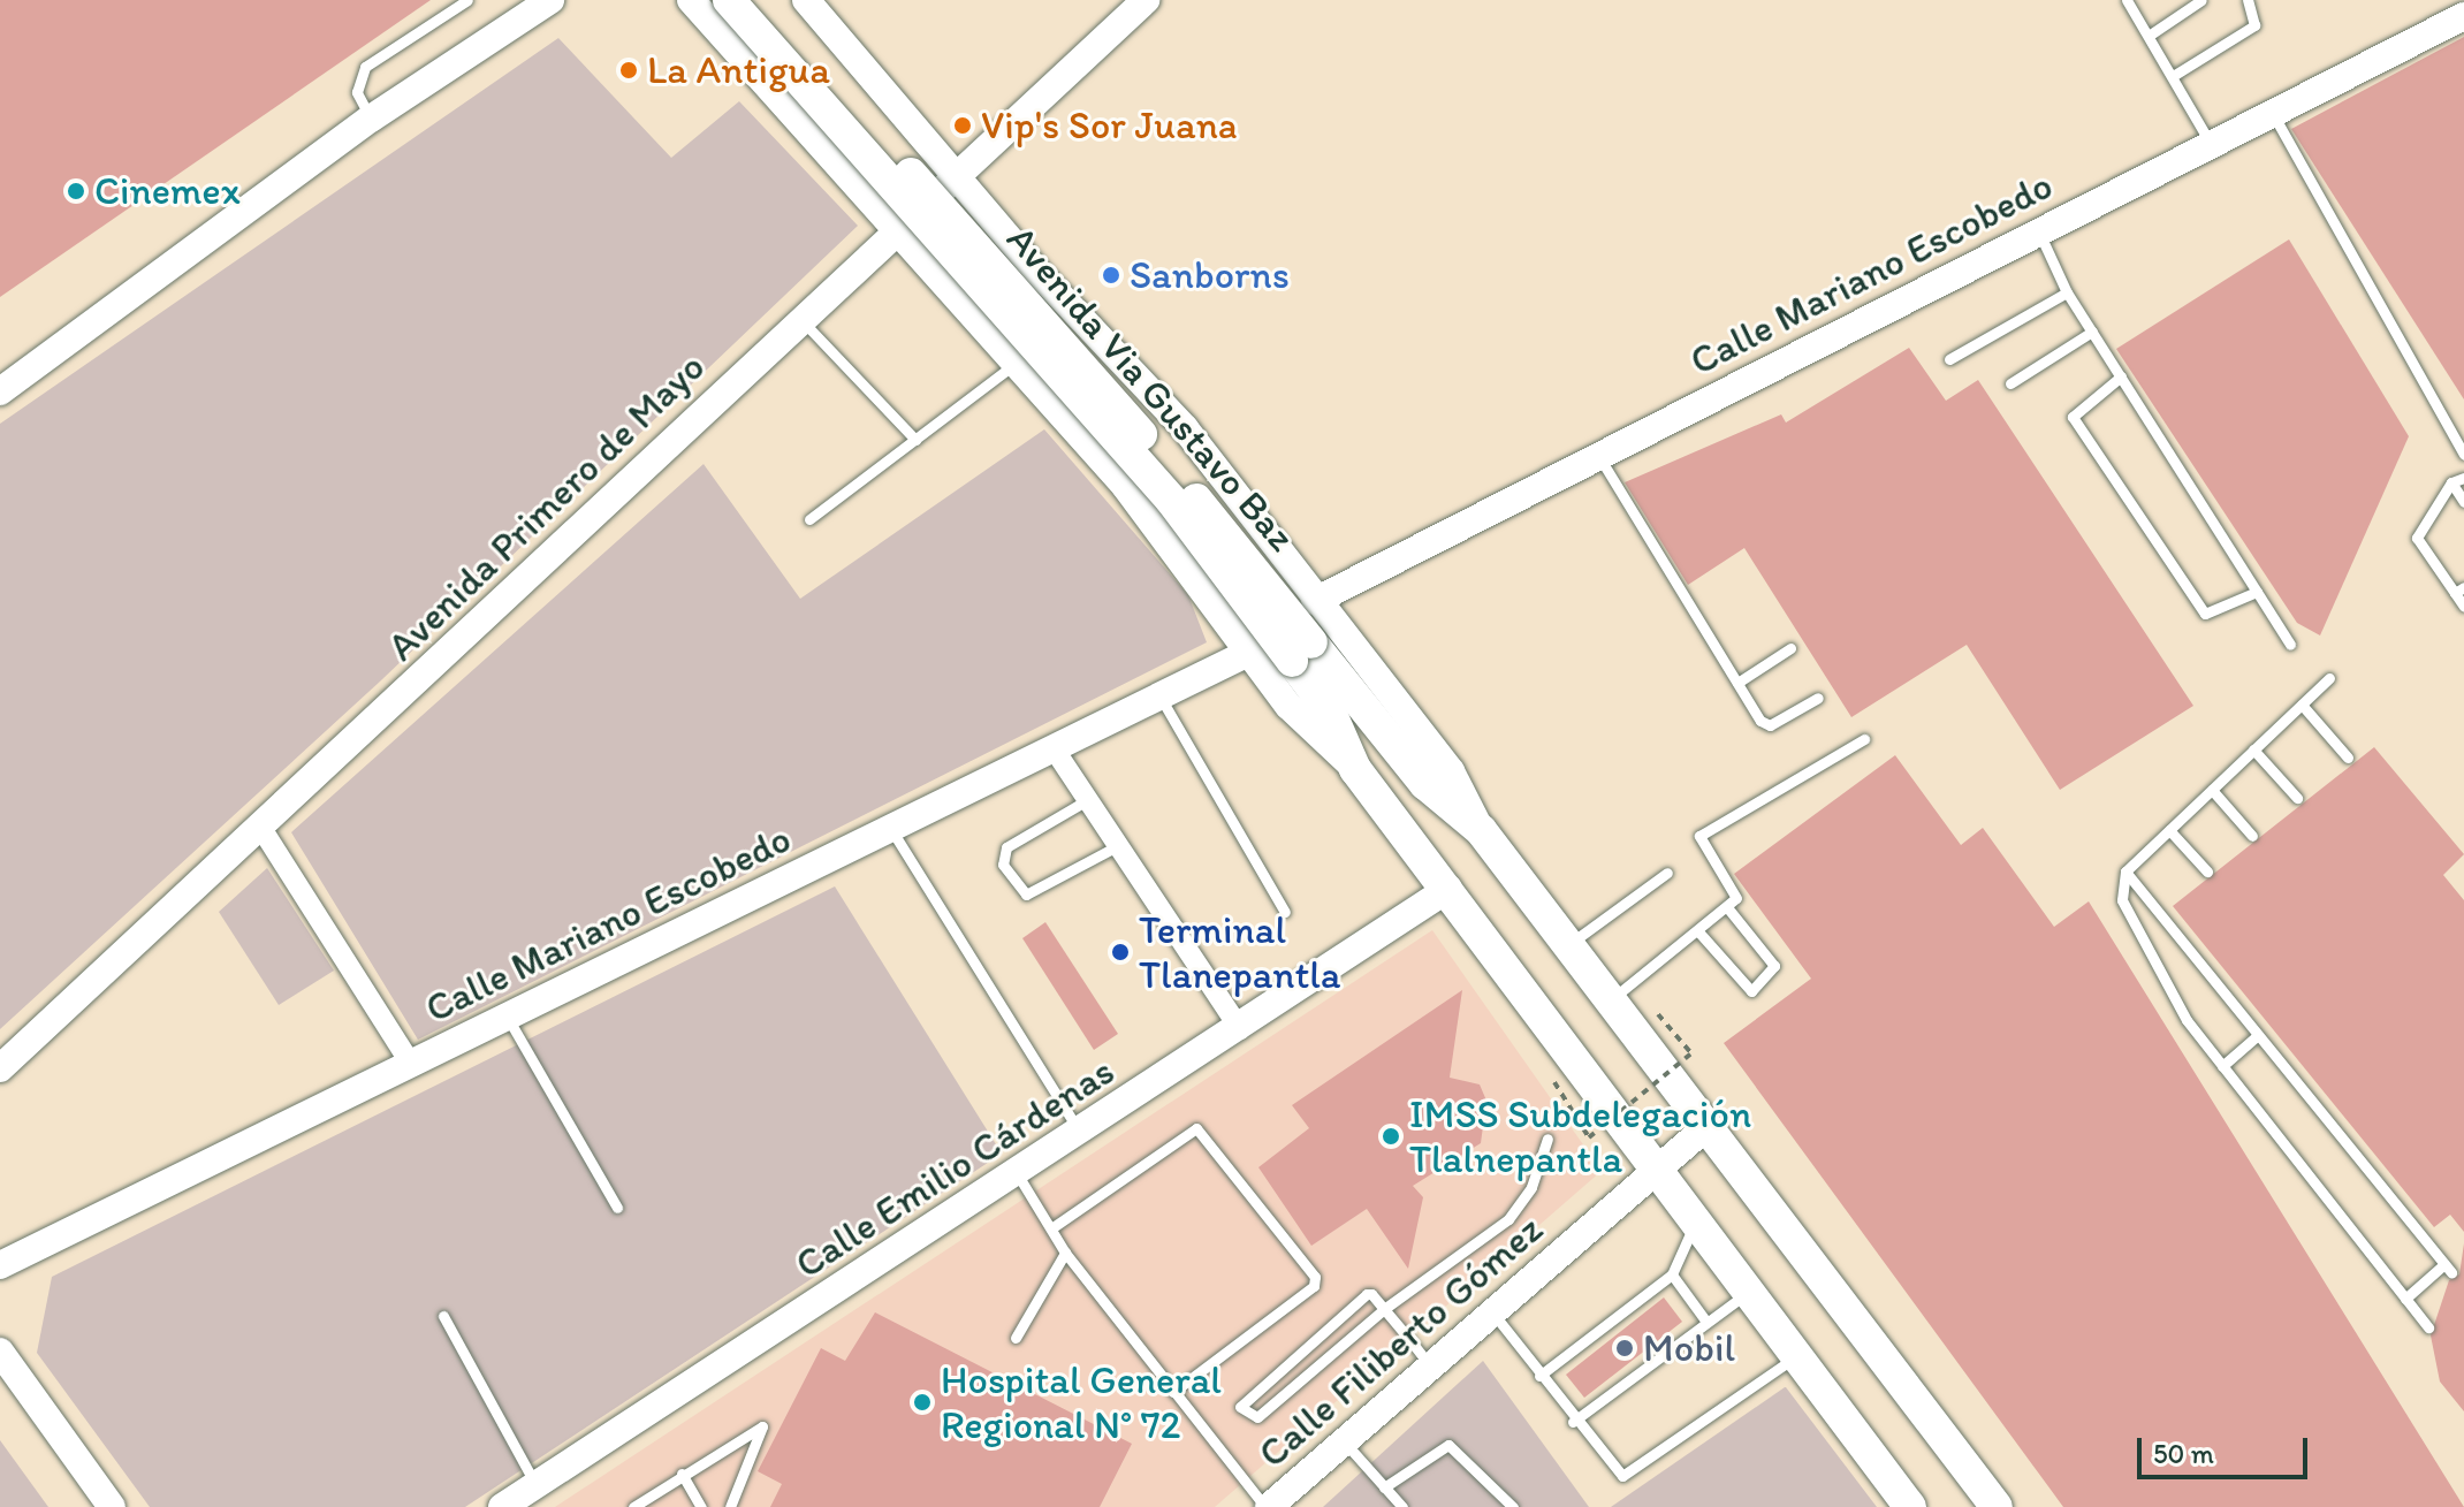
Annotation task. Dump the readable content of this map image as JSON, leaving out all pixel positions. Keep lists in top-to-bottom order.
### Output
{
  "streets": {
    "main road": ["Avenida Via Gustavo Baz"],
    "street": [
      "Calle Mariano Escobedo",
      "Avenida Primero de Mayo",
      "Calle Emilio Cárdenas",
      "Calle Filiberto Gómez"
    ]
  },
  "crossings": [
    ["Calle Mariano Escobedo", "Avenida Via Gustavo Baz"],
    ["Avenida Via Gustavo Baz", "Avenida Primero de Mayo"],
    ["Avenida Via Gustavo Baz", "Calle Emilio Cárdenas"],
    ["Avenida Via Gustavo Baz", "Calle Filiberto Gómez"]
  ],
  "places": [
    "La Antigua",
    "Vip's Sor Juana",
    "Cinemex",
    "Sanborns",
    "Terminal Tlanepantla",
    "IMSS Subdelegación Tlalnepantla",
    "Mobil",
    "Hospital General Regional N° 72"
  ],
  "scale_bar": "50 m"
}
